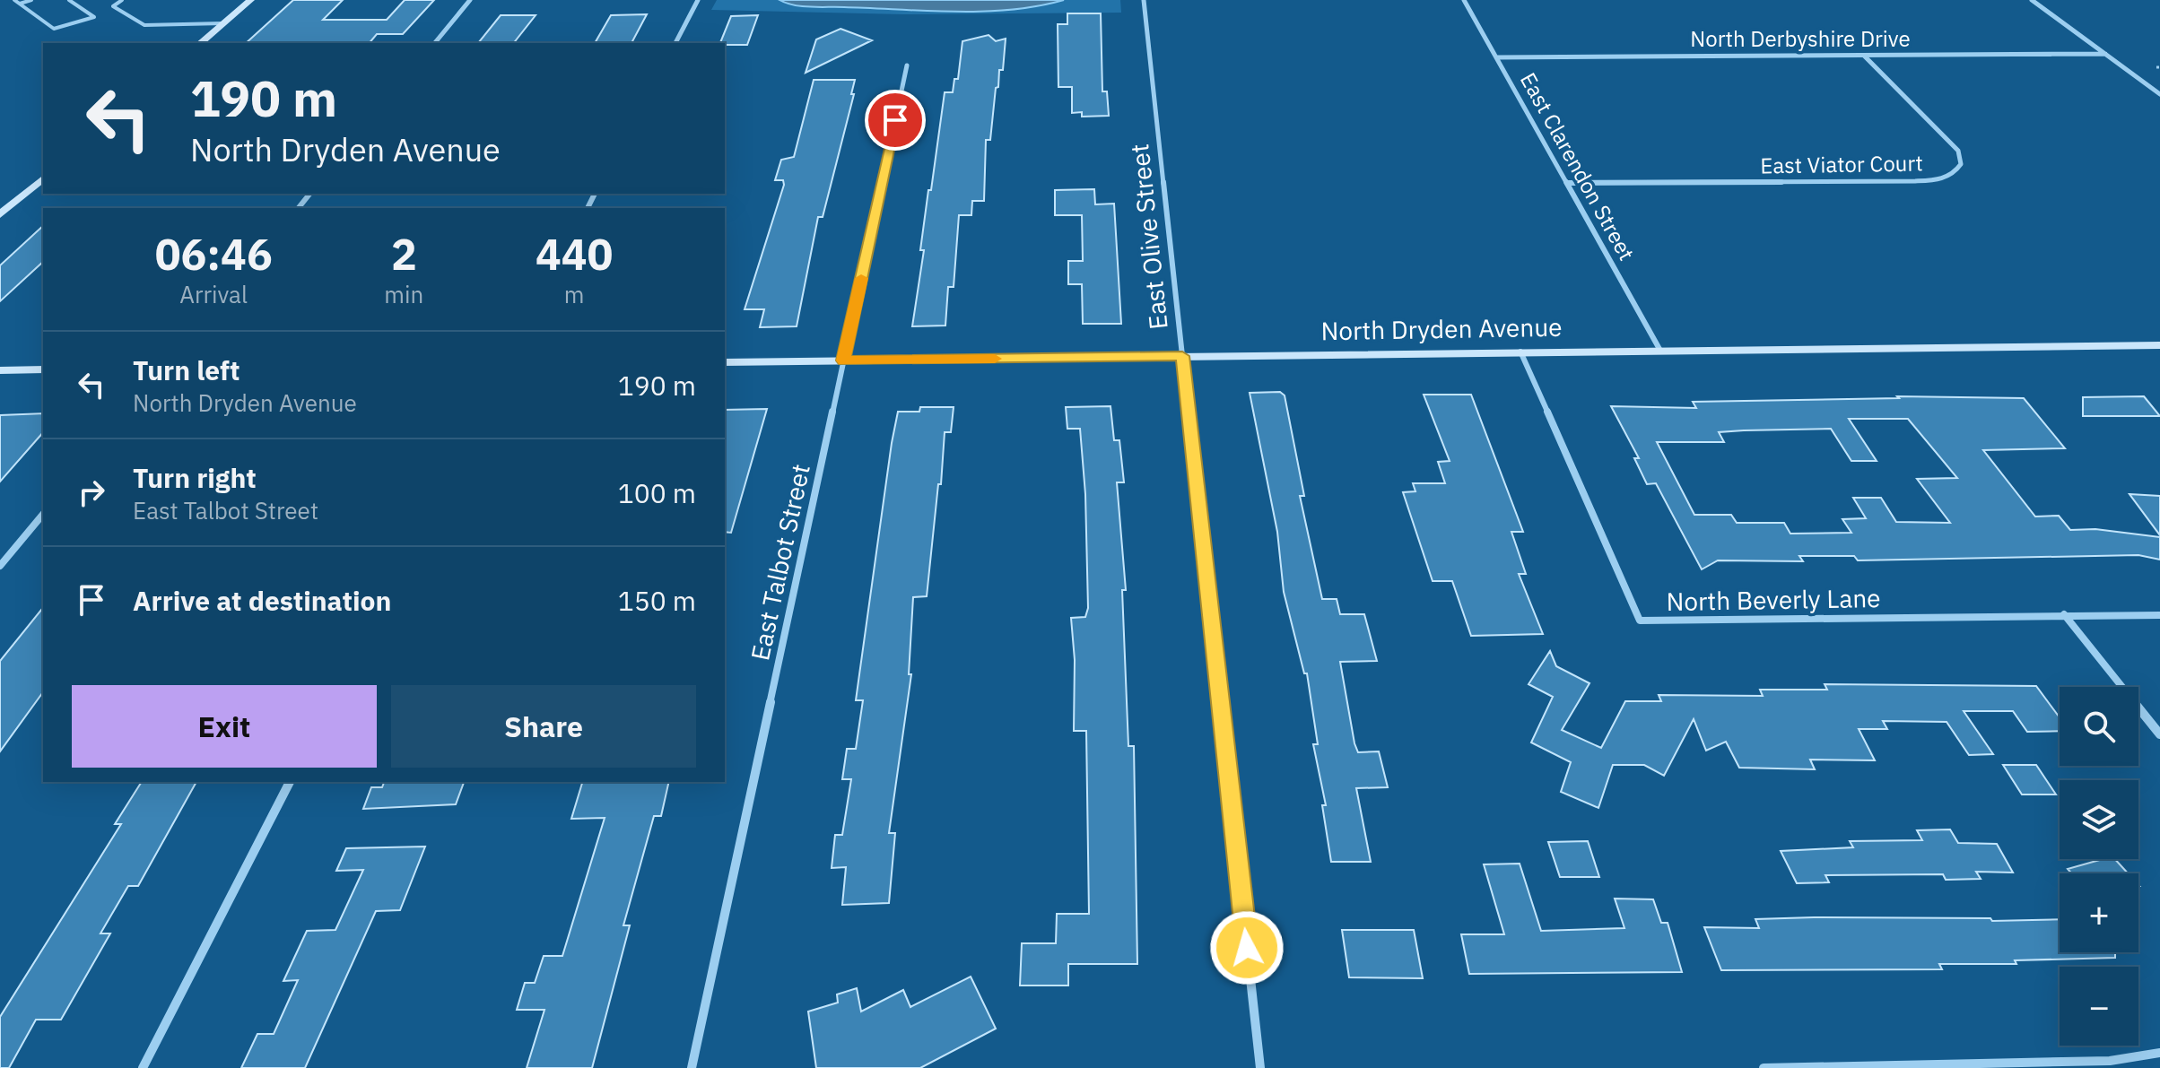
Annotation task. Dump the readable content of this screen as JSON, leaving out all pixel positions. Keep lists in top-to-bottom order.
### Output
{
  "streets": {
    "street": [
      "North Derbyshire Drive",
      "East Viator Court",
      "East Clarendon Street",
      "East Olive Street",
      "North Dryden Avenue",
      "East Talbot Street",
      "North Beverly Lane"
    ]
  },
  "crossings": [
    ["North Derbyshire Drive", "East Viator Court"],
    ["North Derbyshire Drive", "East Clarendon Street"],
    ["East Viator Court", "East Clarendon Street"],
    ["East Clarendon Street", "North Dryden Avenue"],
    ["East Olive Street", "North Dryden Avenue"],
    ["North Dryden Avenue", "East Talbot Street"],
    ["North Dryden Avenue", "North Beverly Lane"]
  ],
  "page": {
    "turn": ["190 m", "North Dryden Avenue"],
    "eta": [
      "06:46",
      "Arrival",
      "2",
      "min",
      "440",
      "m"
    ],
    "list": [
      {
        "name": "Turn left",
        "note": "North Dryden Avenue",
        "value": "190 m"
      },
      {
        "name": "Turn right",
        "note": "East Talbot Street",
        "value": "100 m"
      },
      {
        "name": "Arrive at destination",
        "value": "150 m"
      }
    ],
    "buttons": ["Exit", "Share"],
    "map_buttons": ["+", "−"]
  }
}
